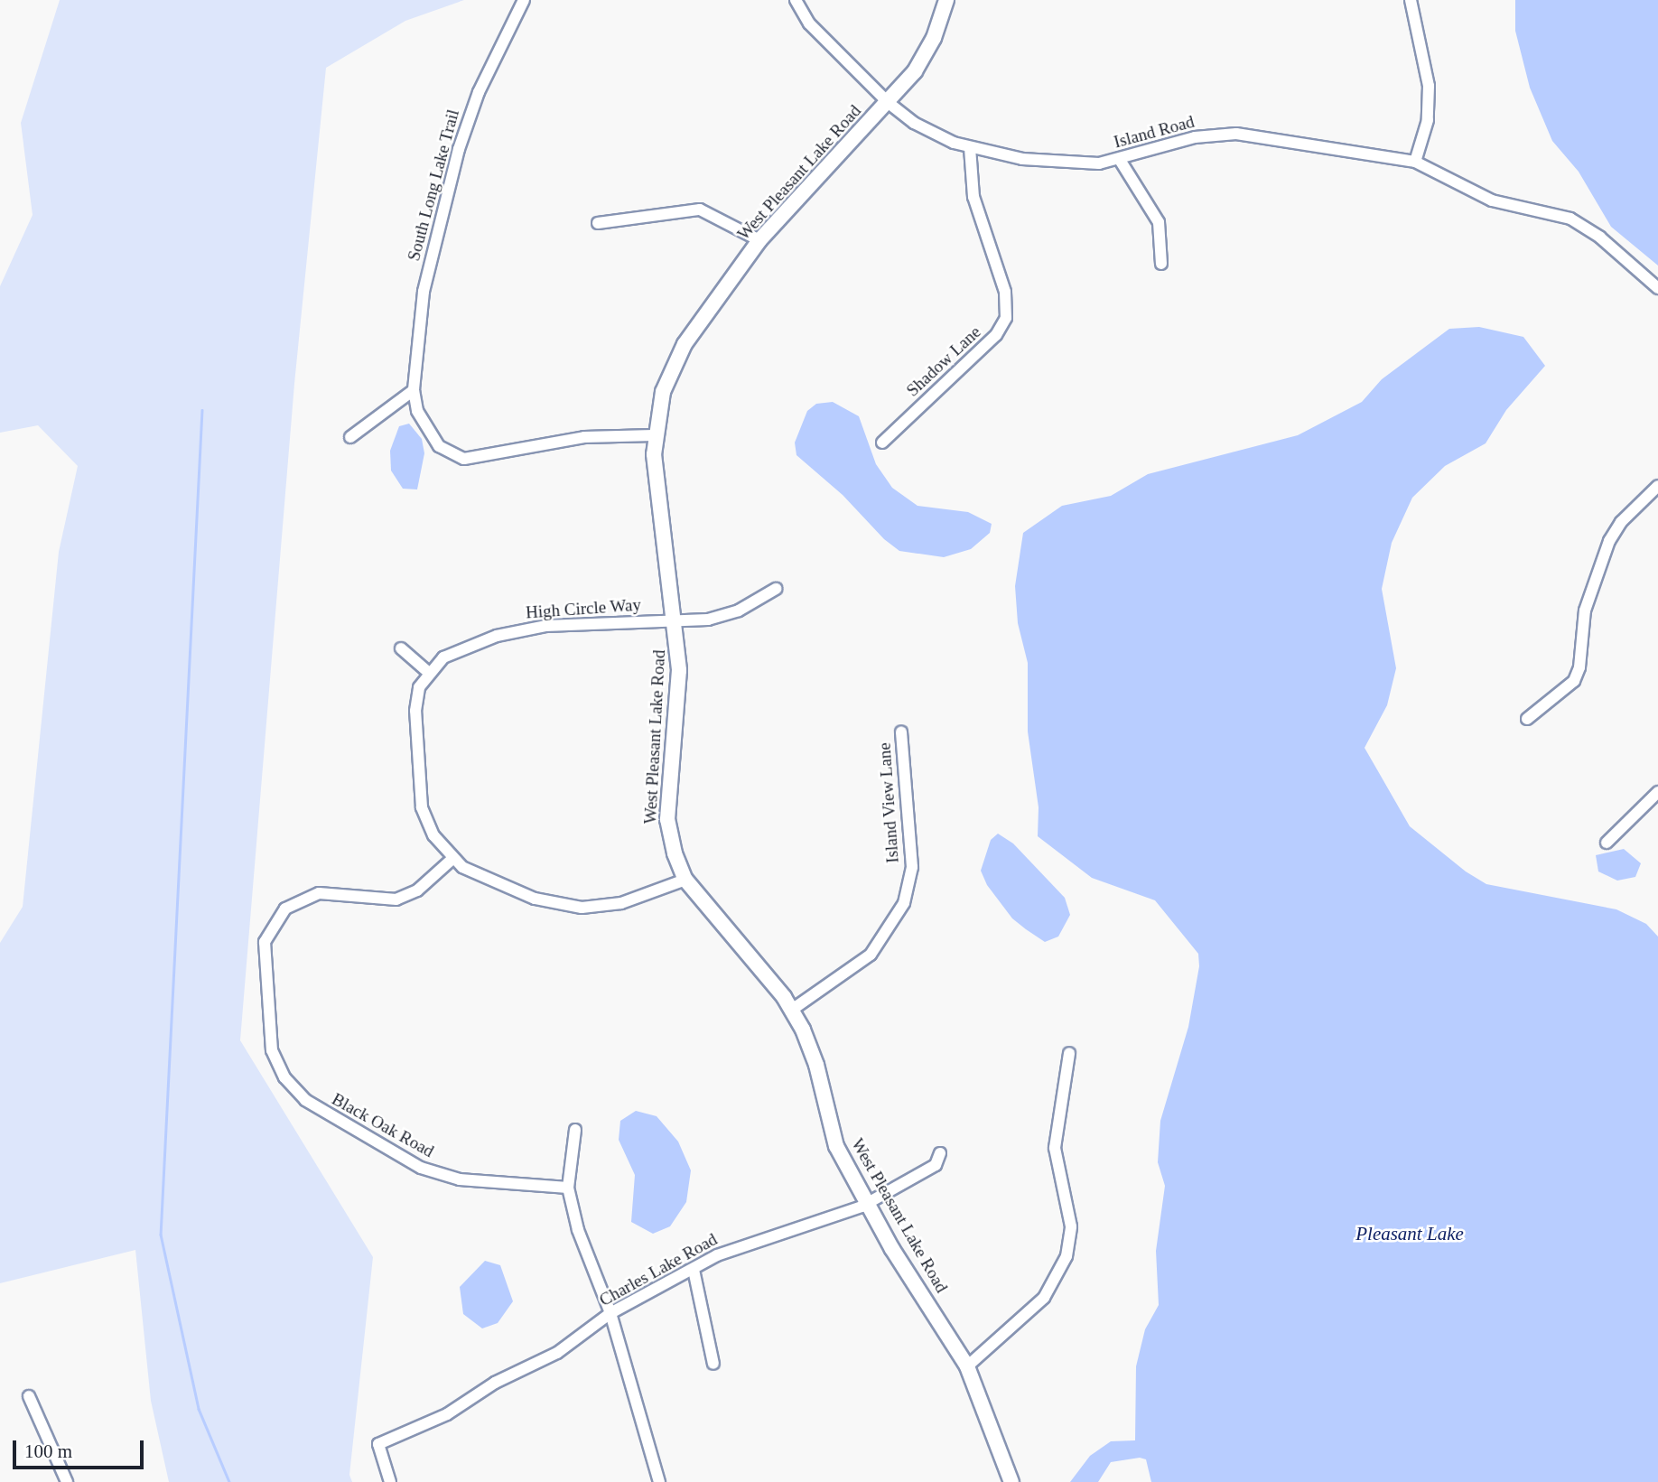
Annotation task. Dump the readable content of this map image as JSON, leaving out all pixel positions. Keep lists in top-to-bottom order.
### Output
{
  "streets": {
    "street": [
      "Island Road",
      "West Pleasant Lake Road",
      "South Long Lake Trail",
      "Shadow Lane",
      "High Circle Way",
      "Island View Lane",
      "Black Oak Road",
      "Charles Lake Road"
    ]
  },
  "crossings": [
    ["Island Road", "West Pleasant Lake Road"],
    ["Island Road", "Shadow Lane"],
    ["West Pleasant Lake Road", "South Long Lake Trail"],
    ["West Pleasant Lake Road", "High Circle Way"],
    ["West Pleasant Lake Road", "Island View Lane"],
    ["West Pleasant Lake Road", "Charles Lake Road"]
  ],
  "water": ["Pleasant Lake"],
  "scale_bar": "100 m"
}
